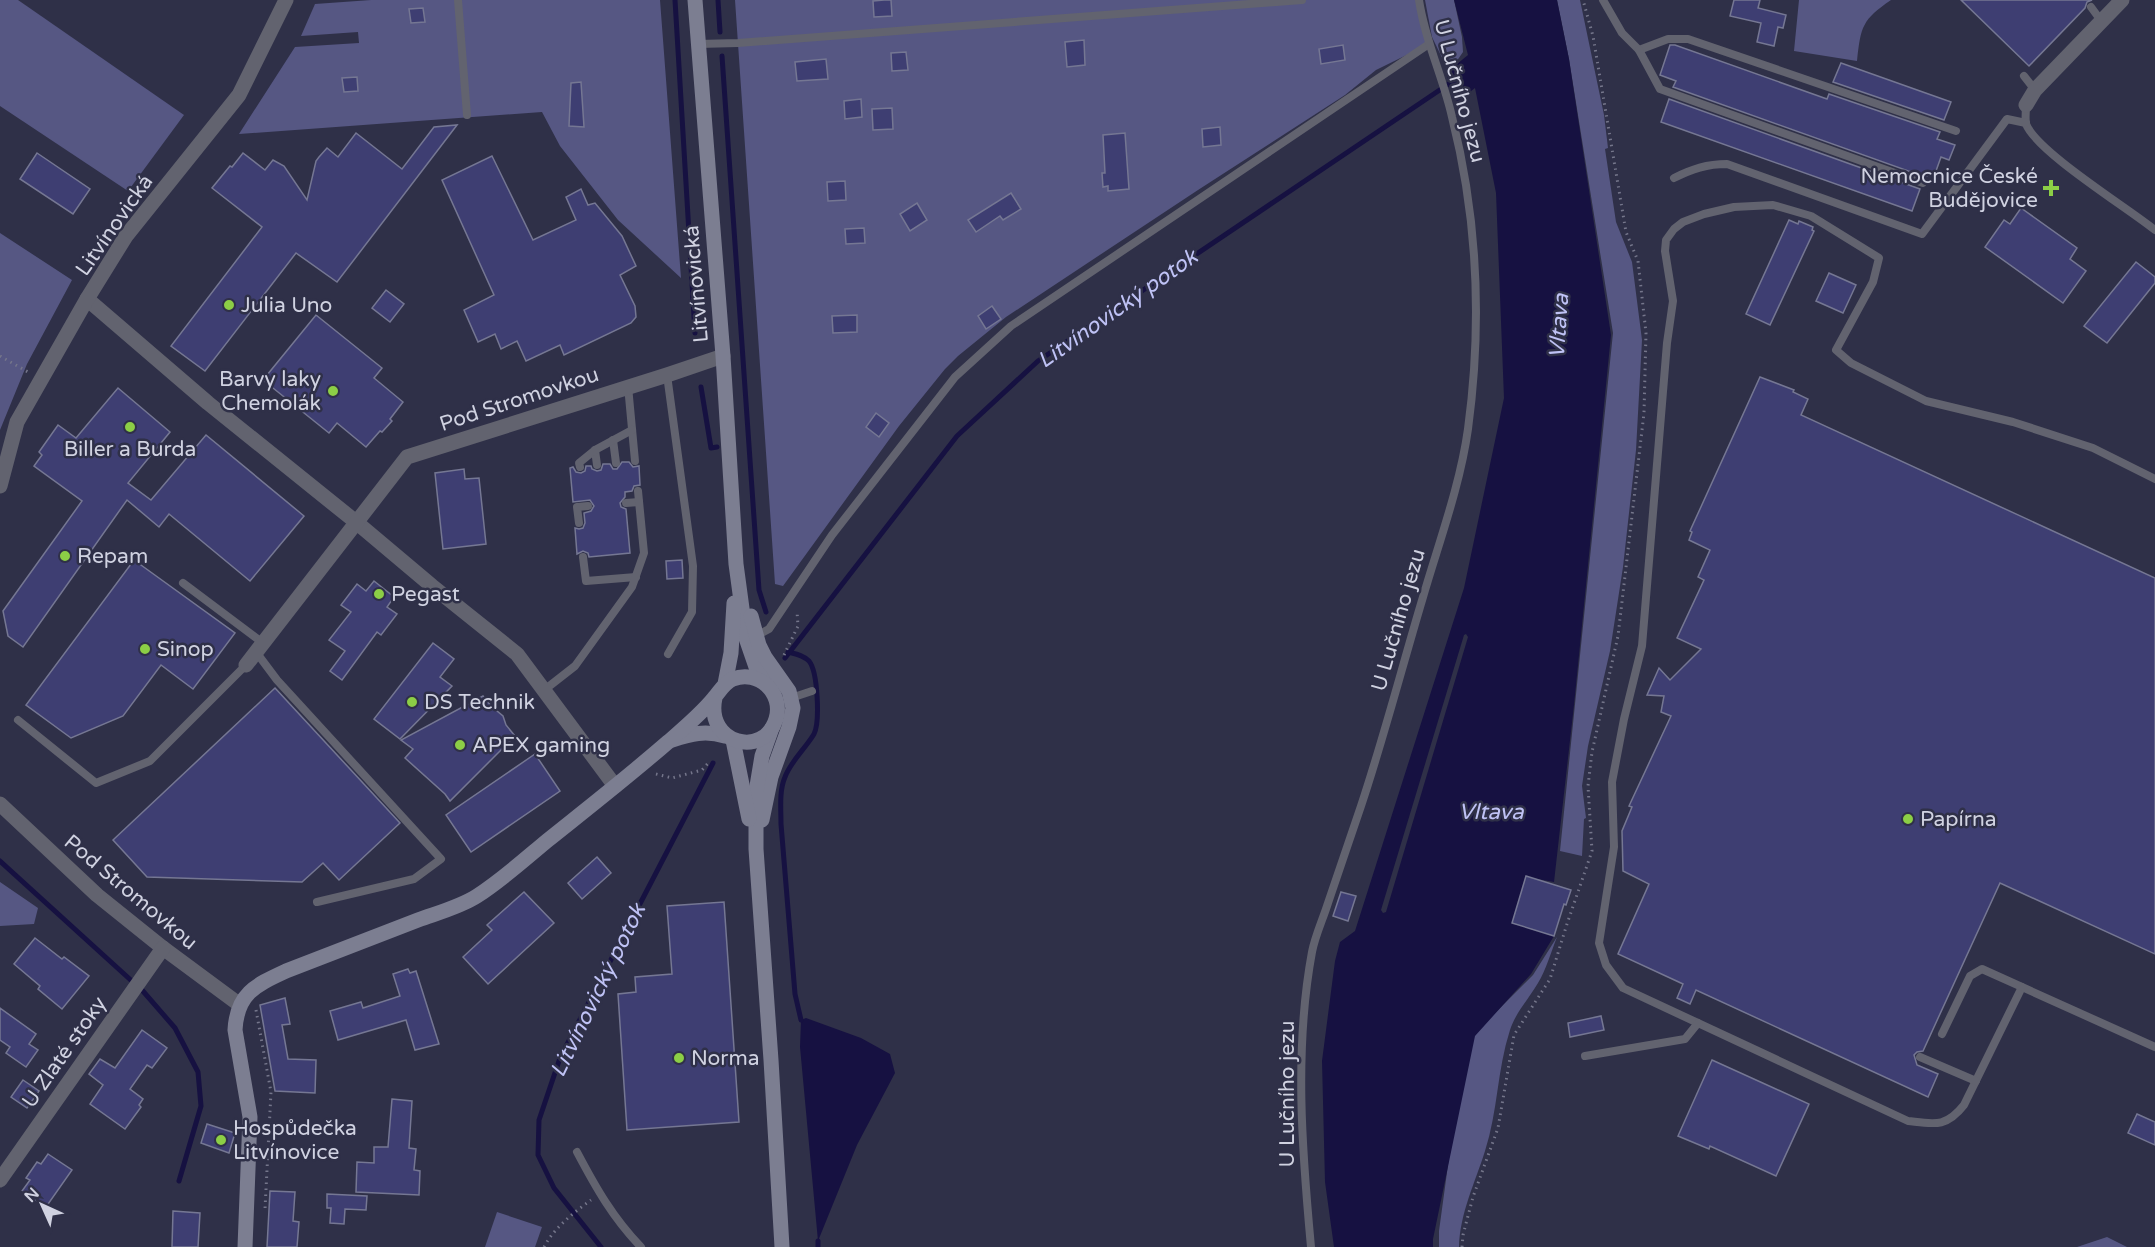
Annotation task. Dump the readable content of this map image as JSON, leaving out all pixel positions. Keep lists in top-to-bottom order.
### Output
{
  "streets": {
    "main road": ["Litvínovická"],
    "street": ["Pod Stromovkou", "U Zlaté stoky"],
    "lane": ["U Lučního jezu"]
  },
  "crossings": [
    ["Litvínovická", "Pod Stromovkou"],
    ["Pod Stromovkou", "U Zlaté stoky"]
  ],
  "water": ["Litvínovický potok", "Vltava"],
  "places": {
    "health": ["Nemocnice České Budějovice"],
    "other": [
      "Julia Uno",
      "Barvy laky Chemolák",
      "Biller a Burda",
      "Repam",
      "Pegast",
      "Sinop",
      "DS Technik",
      "APEX gaming",
      "Papírna",
      "Norma",
      "Hospůdečka Litvínovice"
    ]
  },
  "north": "top left"
}
